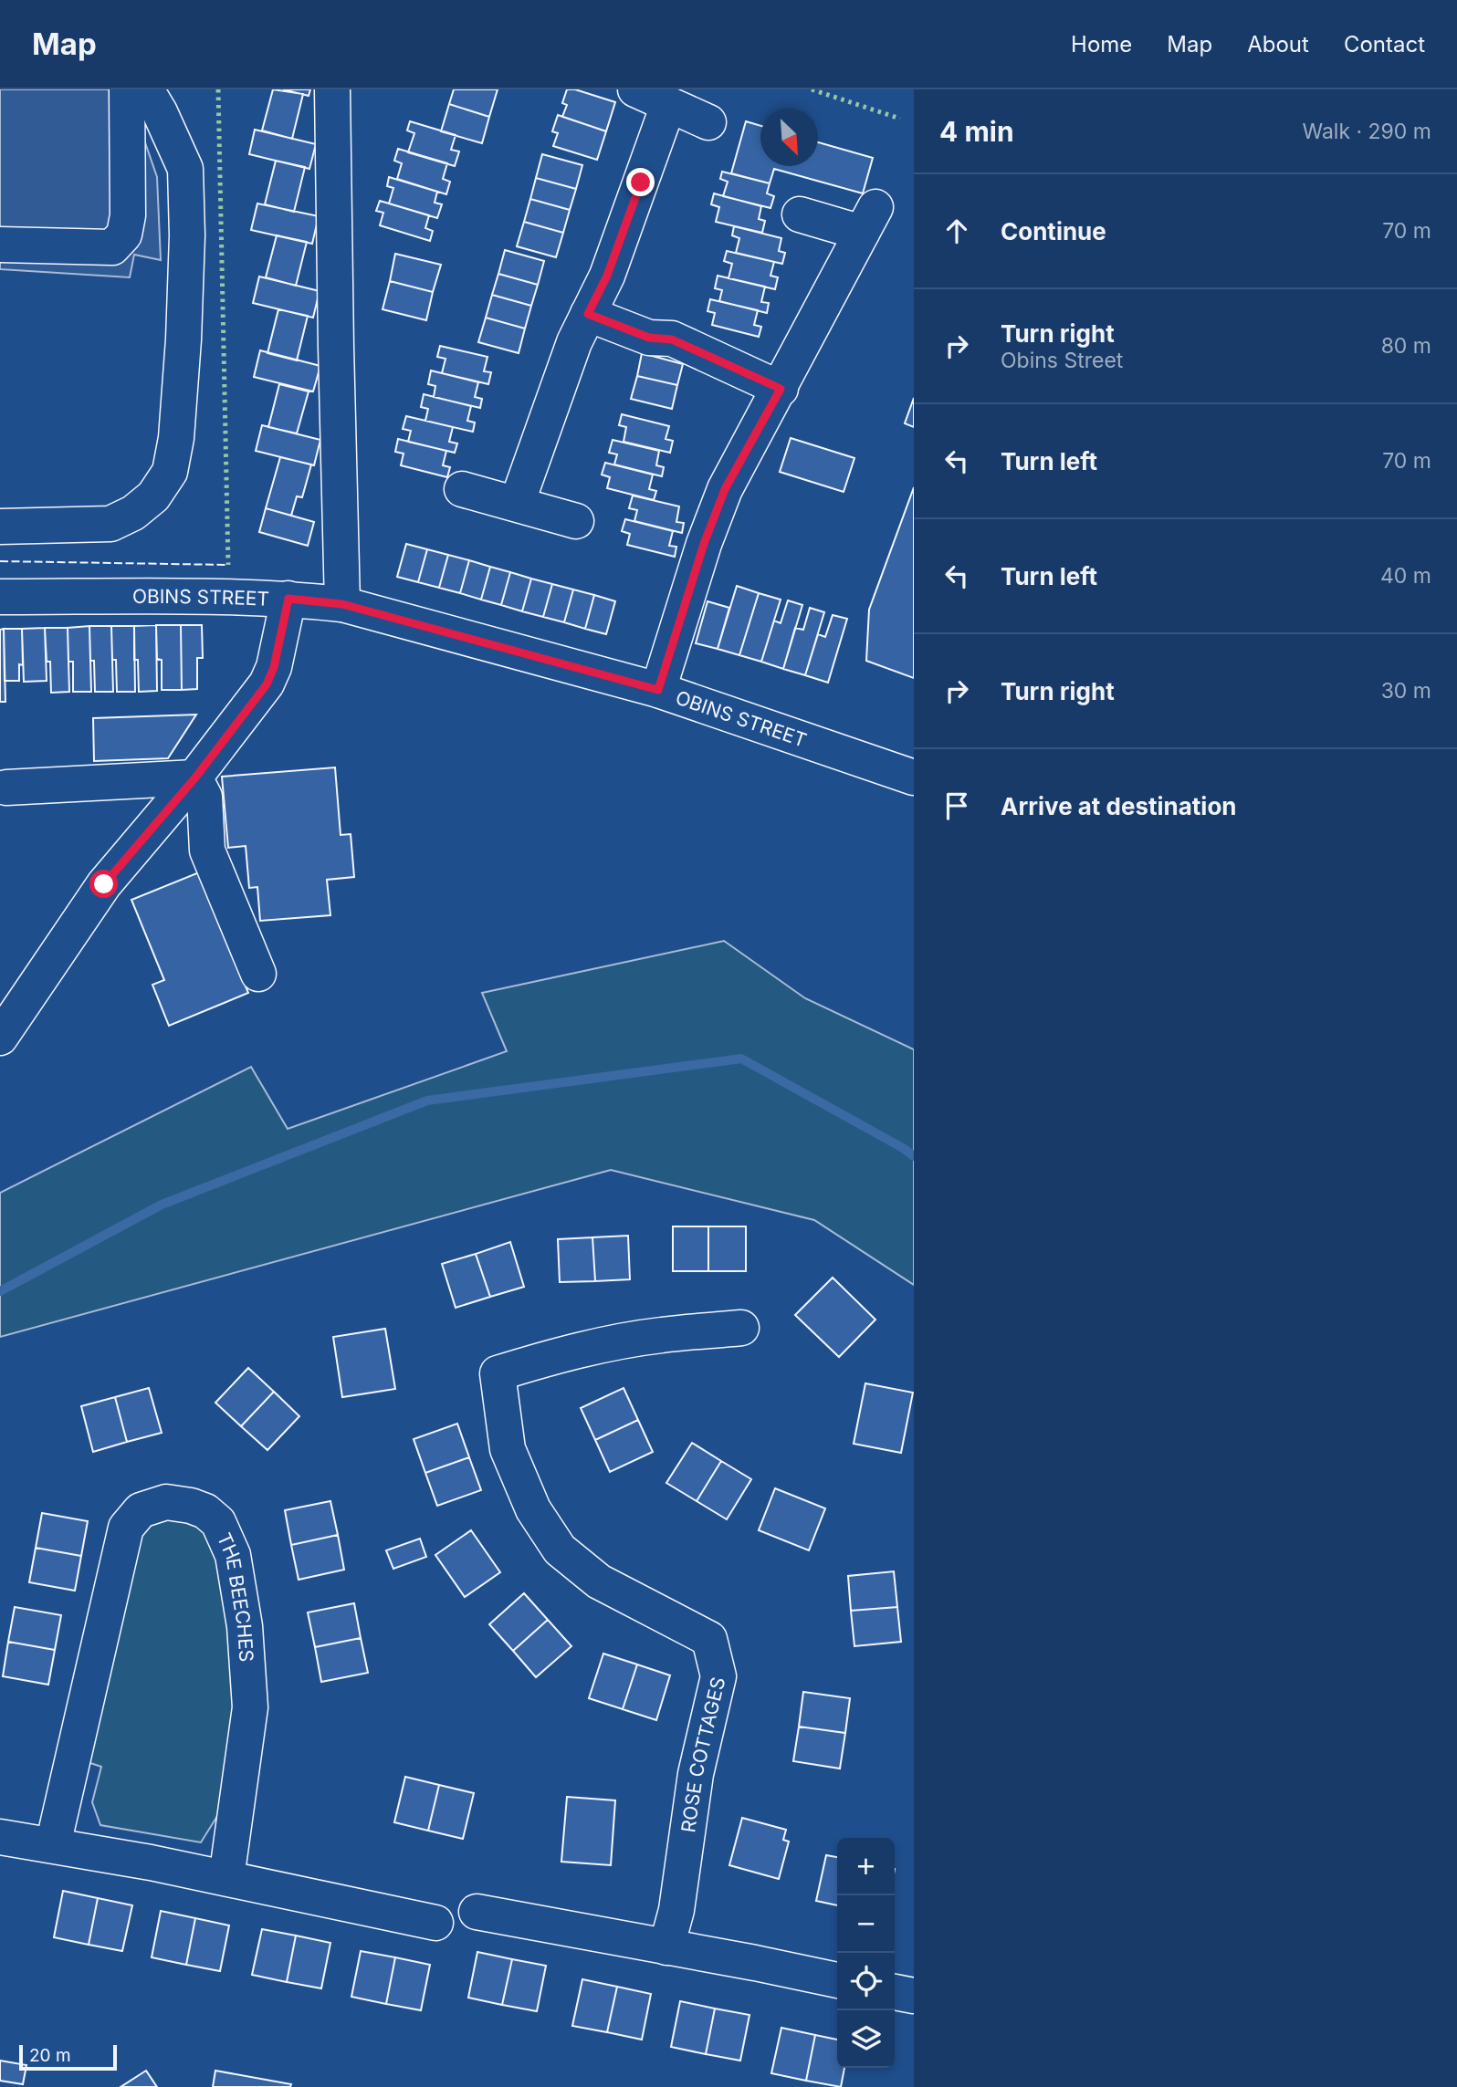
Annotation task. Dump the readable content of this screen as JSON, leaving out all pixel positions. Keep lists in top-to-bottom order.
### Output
{
  "streets": {
    "street": ["OBINS STREET", "THE BEECHES", "ROSE COTTAGES"]
  },
  "scale_bar": "20 m",
  "north": "bottom right",
  "page": {
    "header": "Map",
    "nav": [
      "Home",
      "Map",
      "About",
      "Contact"
    ],
    "heading": ["4 min", "Walk · 290 m"],
    "list": [
      ["Continue", "70 m"],
      ["Turn right", "Obins Street", "80 m"],
      ["Turn left", "70 m"],
      ["Turn left", "40 m"],
      ["Turn right", "30 m"],
      "Arrive at destination"
    ],
    "map_buttons": ["+", "−"],
    "scale": "20 m"
  }
}
